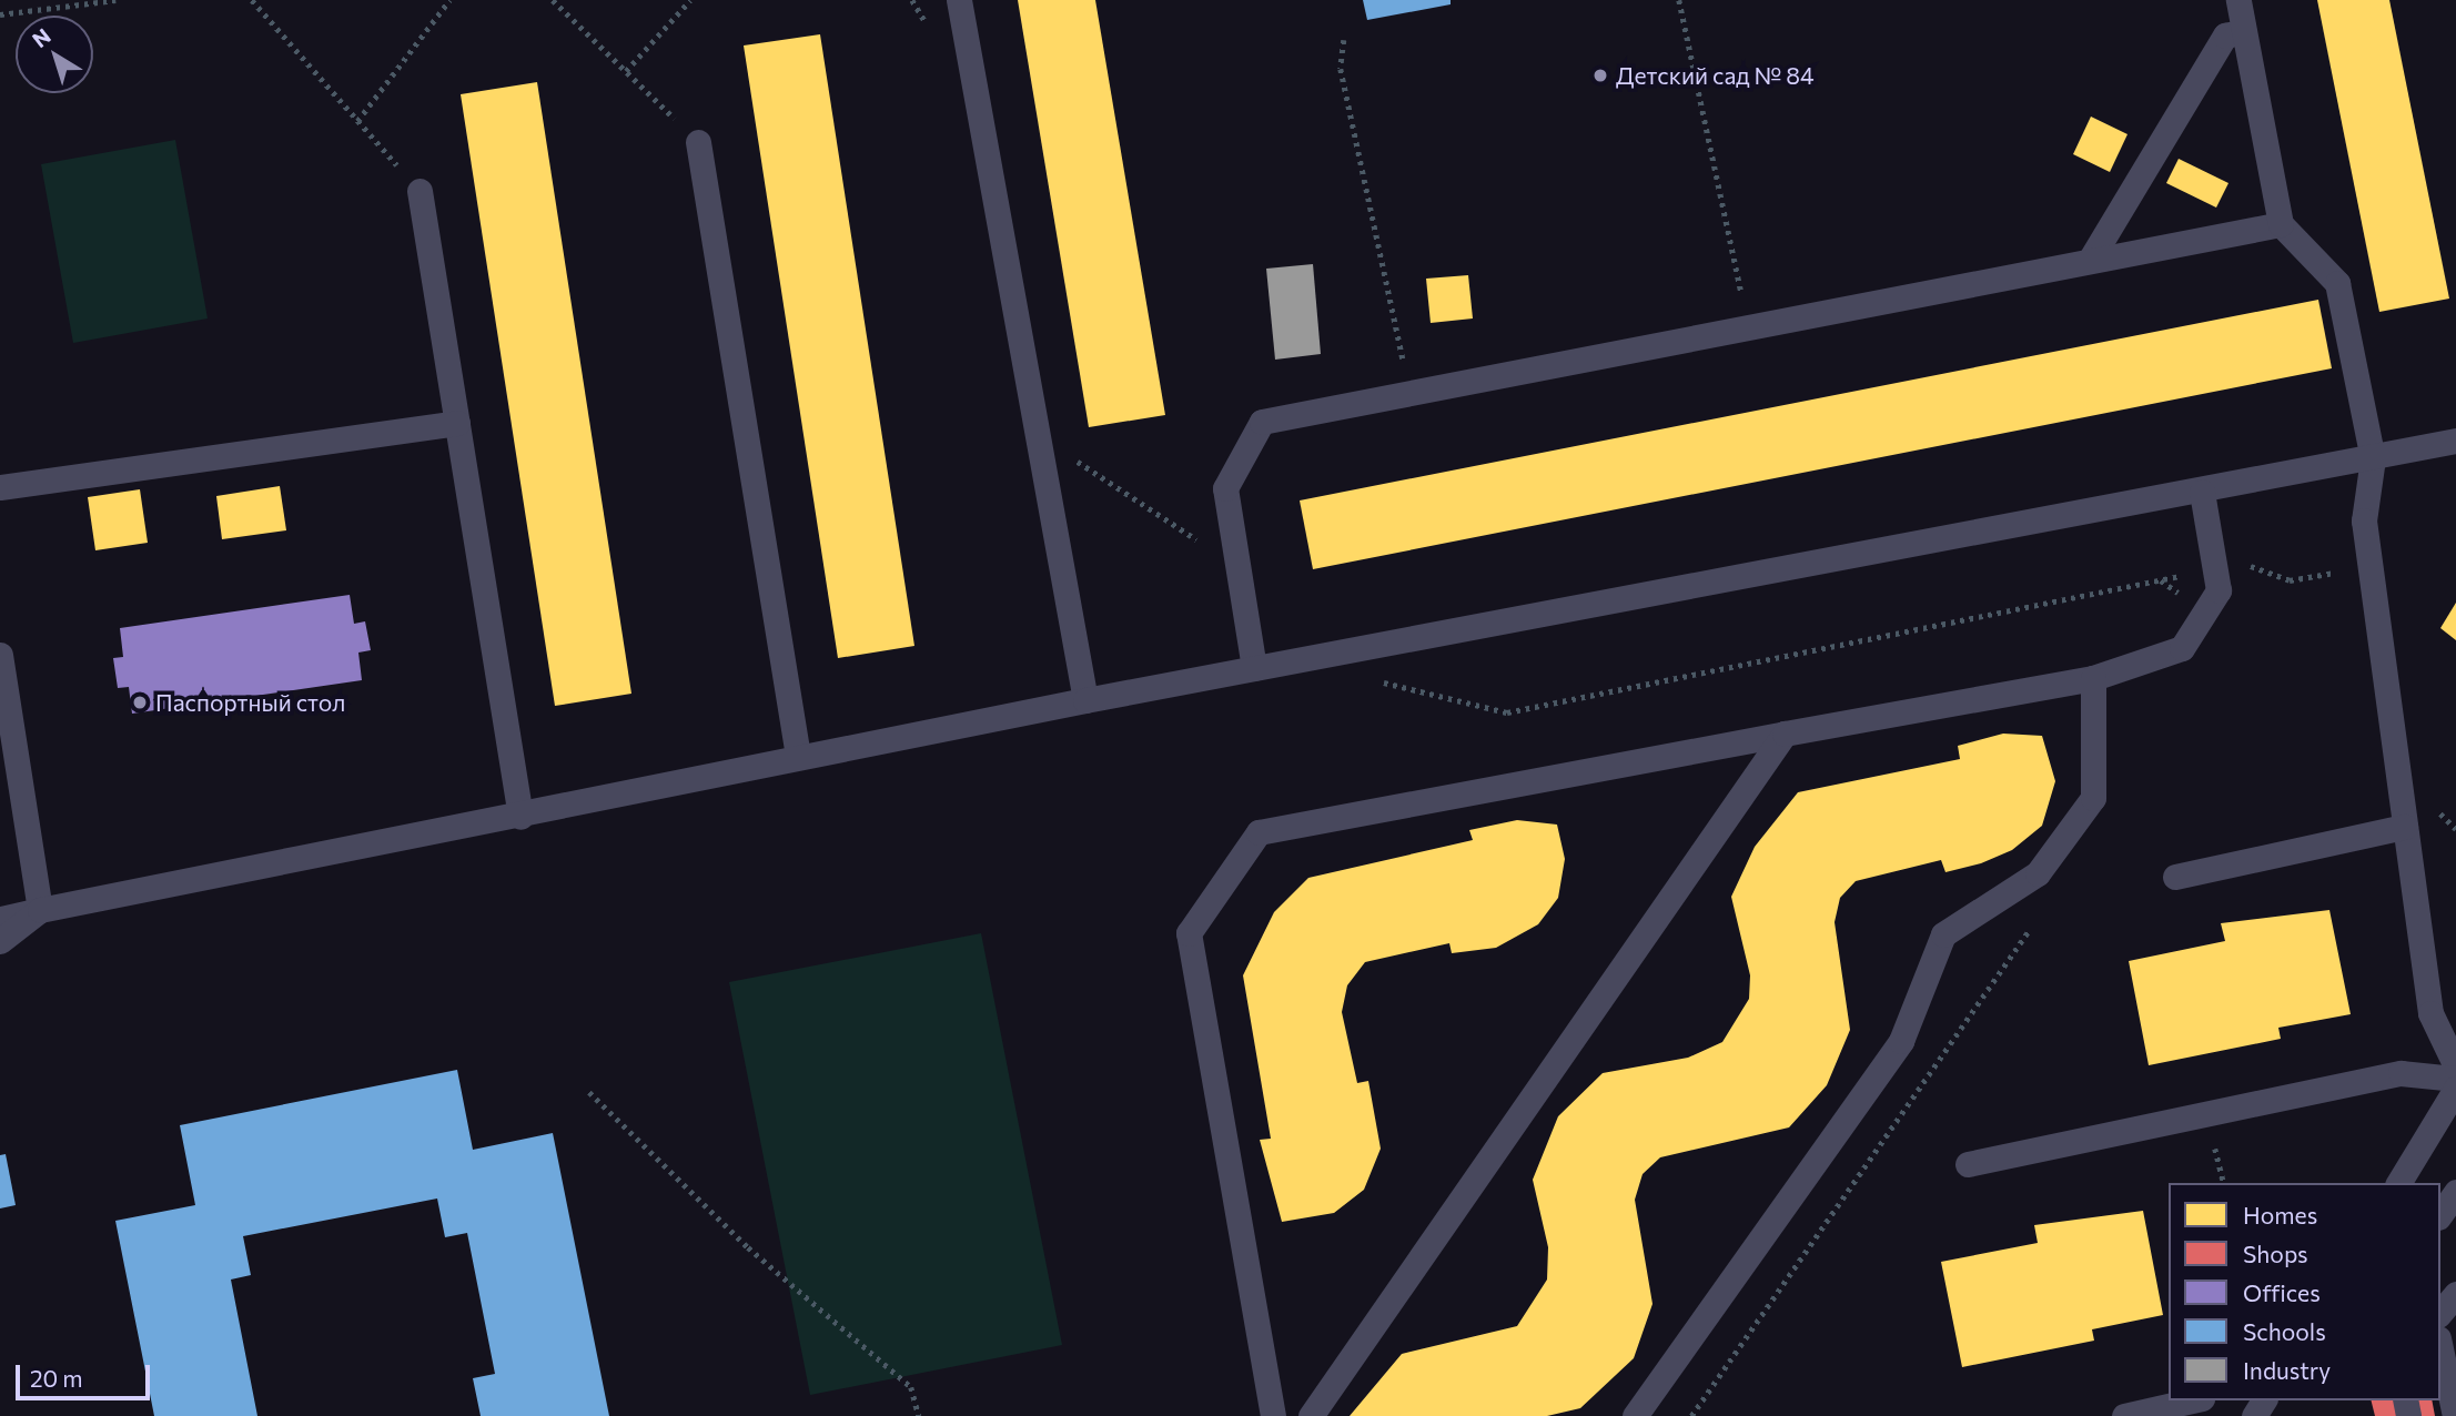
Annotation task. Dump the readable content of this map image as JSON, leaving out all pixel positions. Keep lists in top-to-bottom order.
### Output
{
  "places": ["Детский сад № 84", "Паспортный стол"],
  "legend": [
    "Homes",
    "Shops",
    "Offices",
    "Schools",
    "Industry"
  ],
  "scale_bar": "20 m",
  "north": "top left"
}
